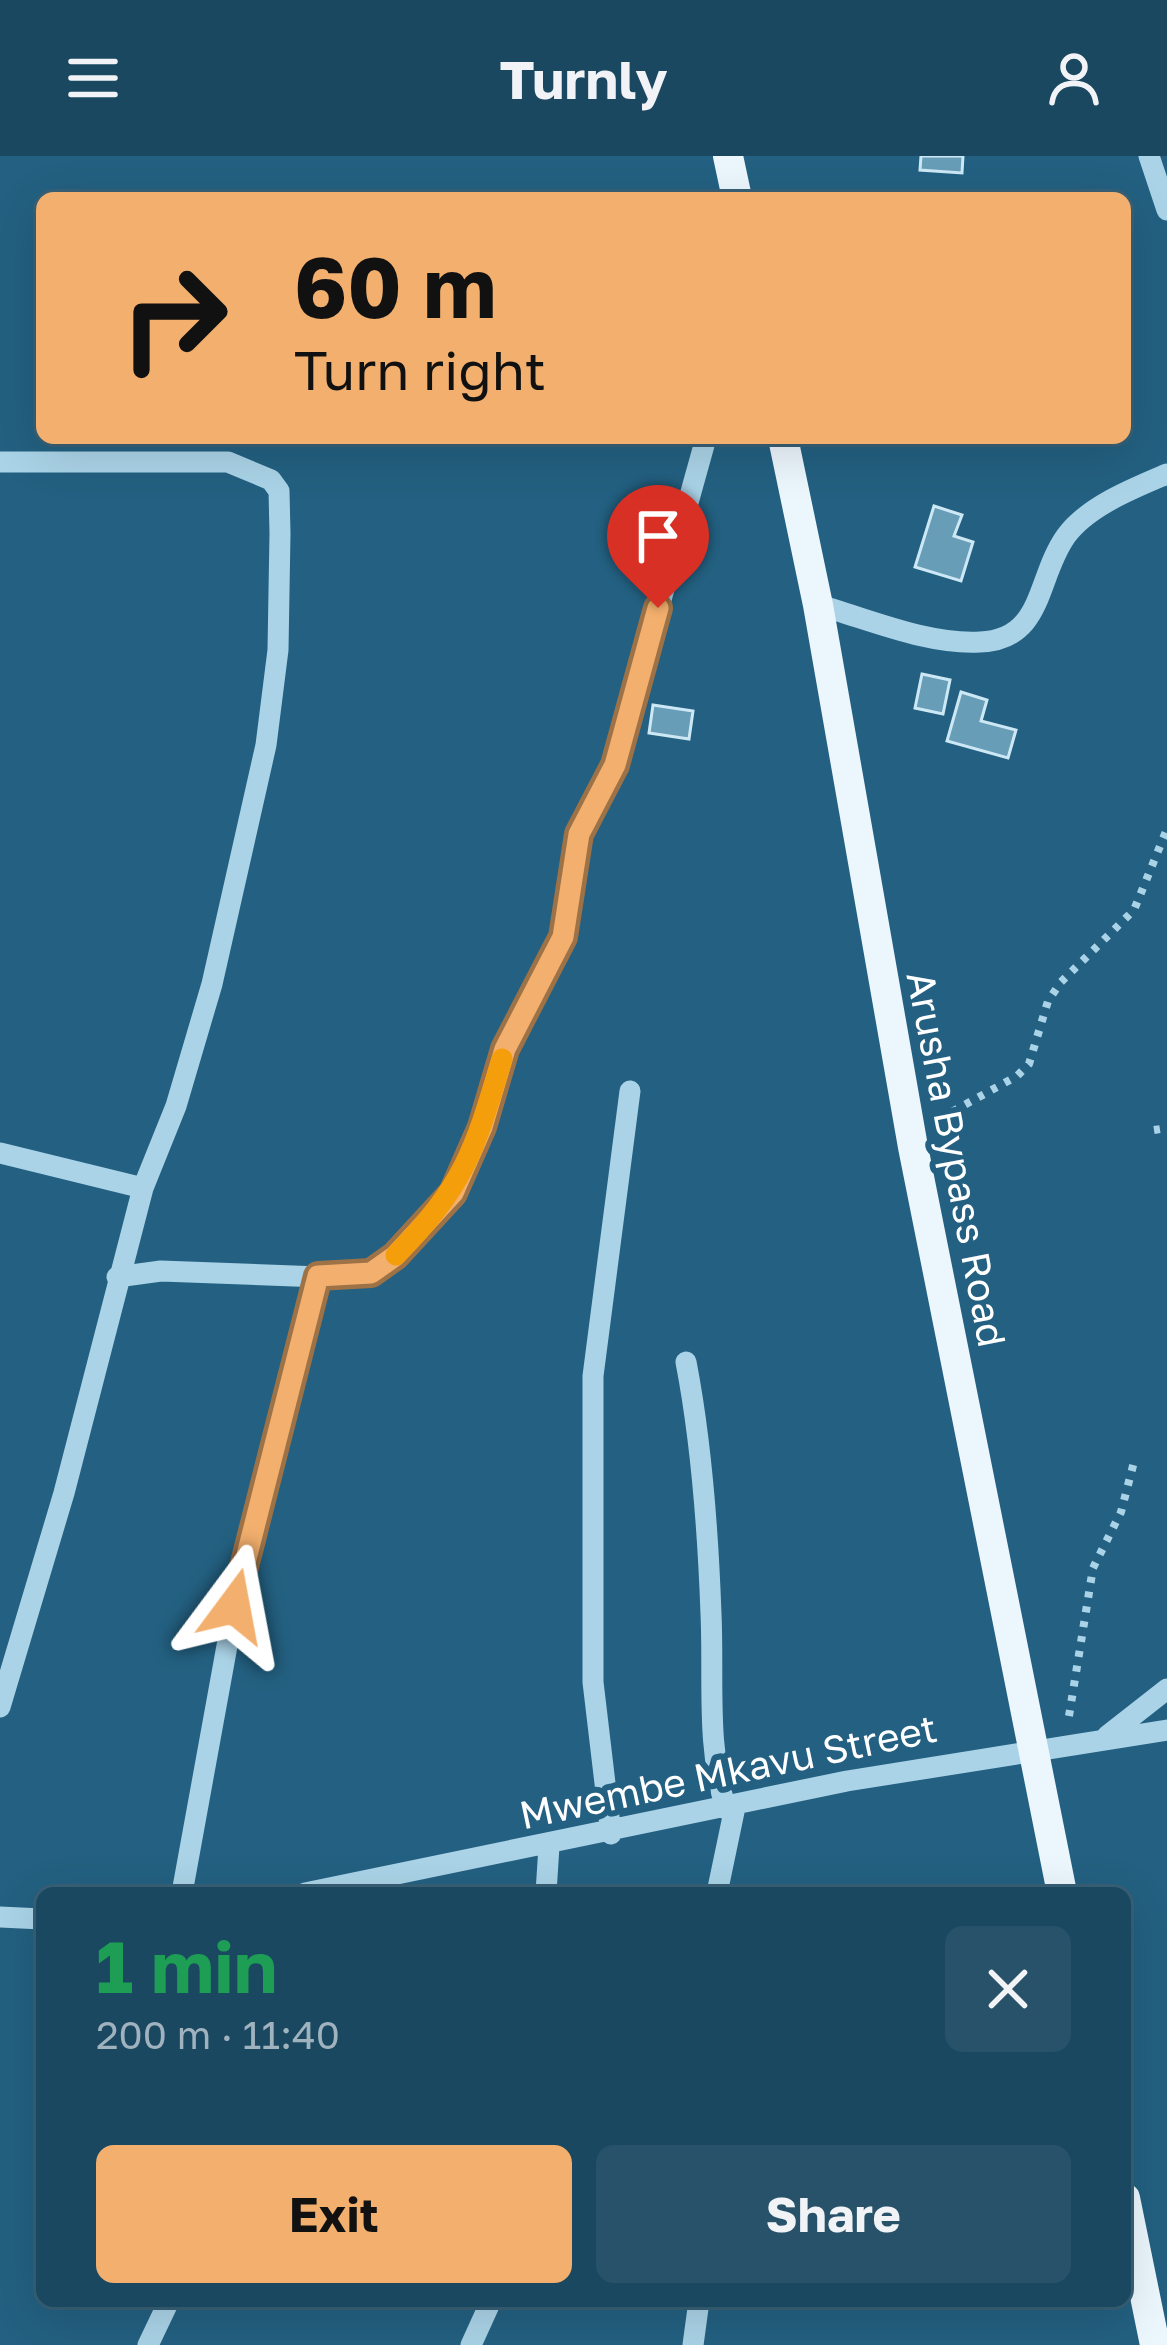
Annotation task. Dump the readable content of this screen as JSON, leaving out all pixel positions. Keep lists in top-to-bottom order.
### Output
{
  "streets": {
    "main road": ["Arusha Bypass Road"],
    "street": ["Mwembe Mkavu Street"]
  },
  "crossings": [
    ["Arusha Bypass Road", "Mwembe Mkavu Street"]
  ],
  "page": {
    "header": "Turnly",
    "turn": ["60 m", "Turn right"],
    "heading": ["1 min", "200 m · 11:40"],
    "buttons": ["Exit", "Share"]
  }
}
